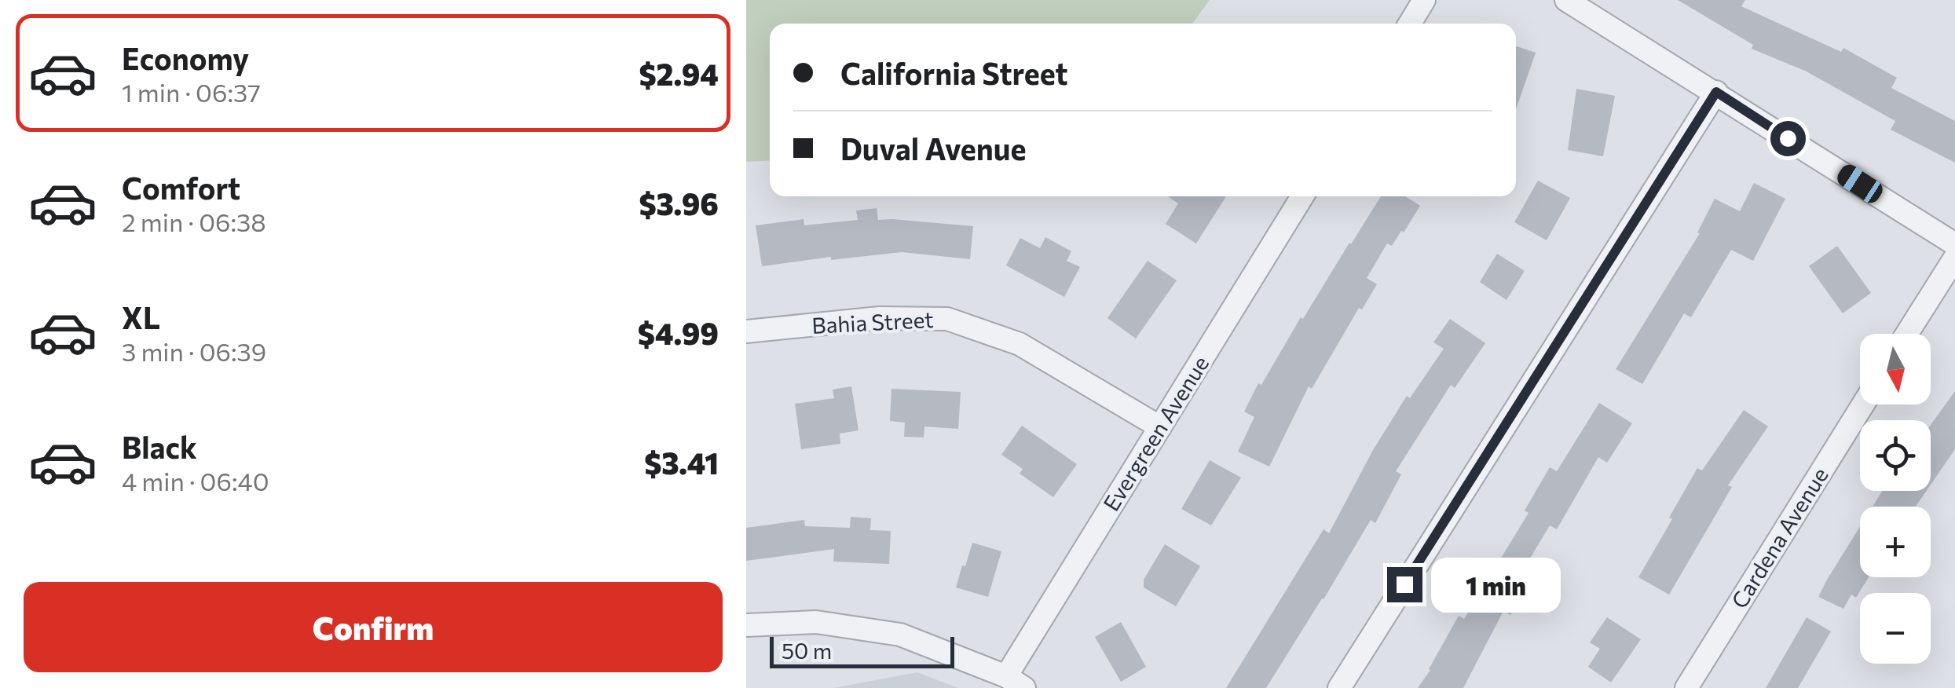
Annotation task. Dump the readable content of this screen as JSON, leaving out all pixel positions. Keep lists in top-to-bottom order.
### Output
{
  "streets": {
    "street": ["Bahia Street", "Evergreen Avenue", "Cardena Avenue"]
  },
  "crossings": [
    ["Bahia Street", "Evergreen Avenue"]
  ],
  "scale_bar": "50 m",
  "north": "bottom",
  "page": {
    "list": [
      {
        "name": "Economy",
        "note": "1 min · 06:37",
        "value": "$2.94"
      },
      {
        "name": "Comfort",
        "note": "2 min · 06:38",
        "value": "$3.96"
      },
      {
        "name": "XL",
        "note": "3 min · 06:39",
        "value": "$4.99"
      },
      {
        "name": "Black",
        "note": "4 min · 06:40",
        "value": "$3.41"
      }
    ],
    "banner": ["California Street", "Duval Avenue"],
    "map_buttons": ["+", "−"],
    "bubble": "1 min",
    "buttons": "Confirm",
    "scale": "50 m"
  }
}
